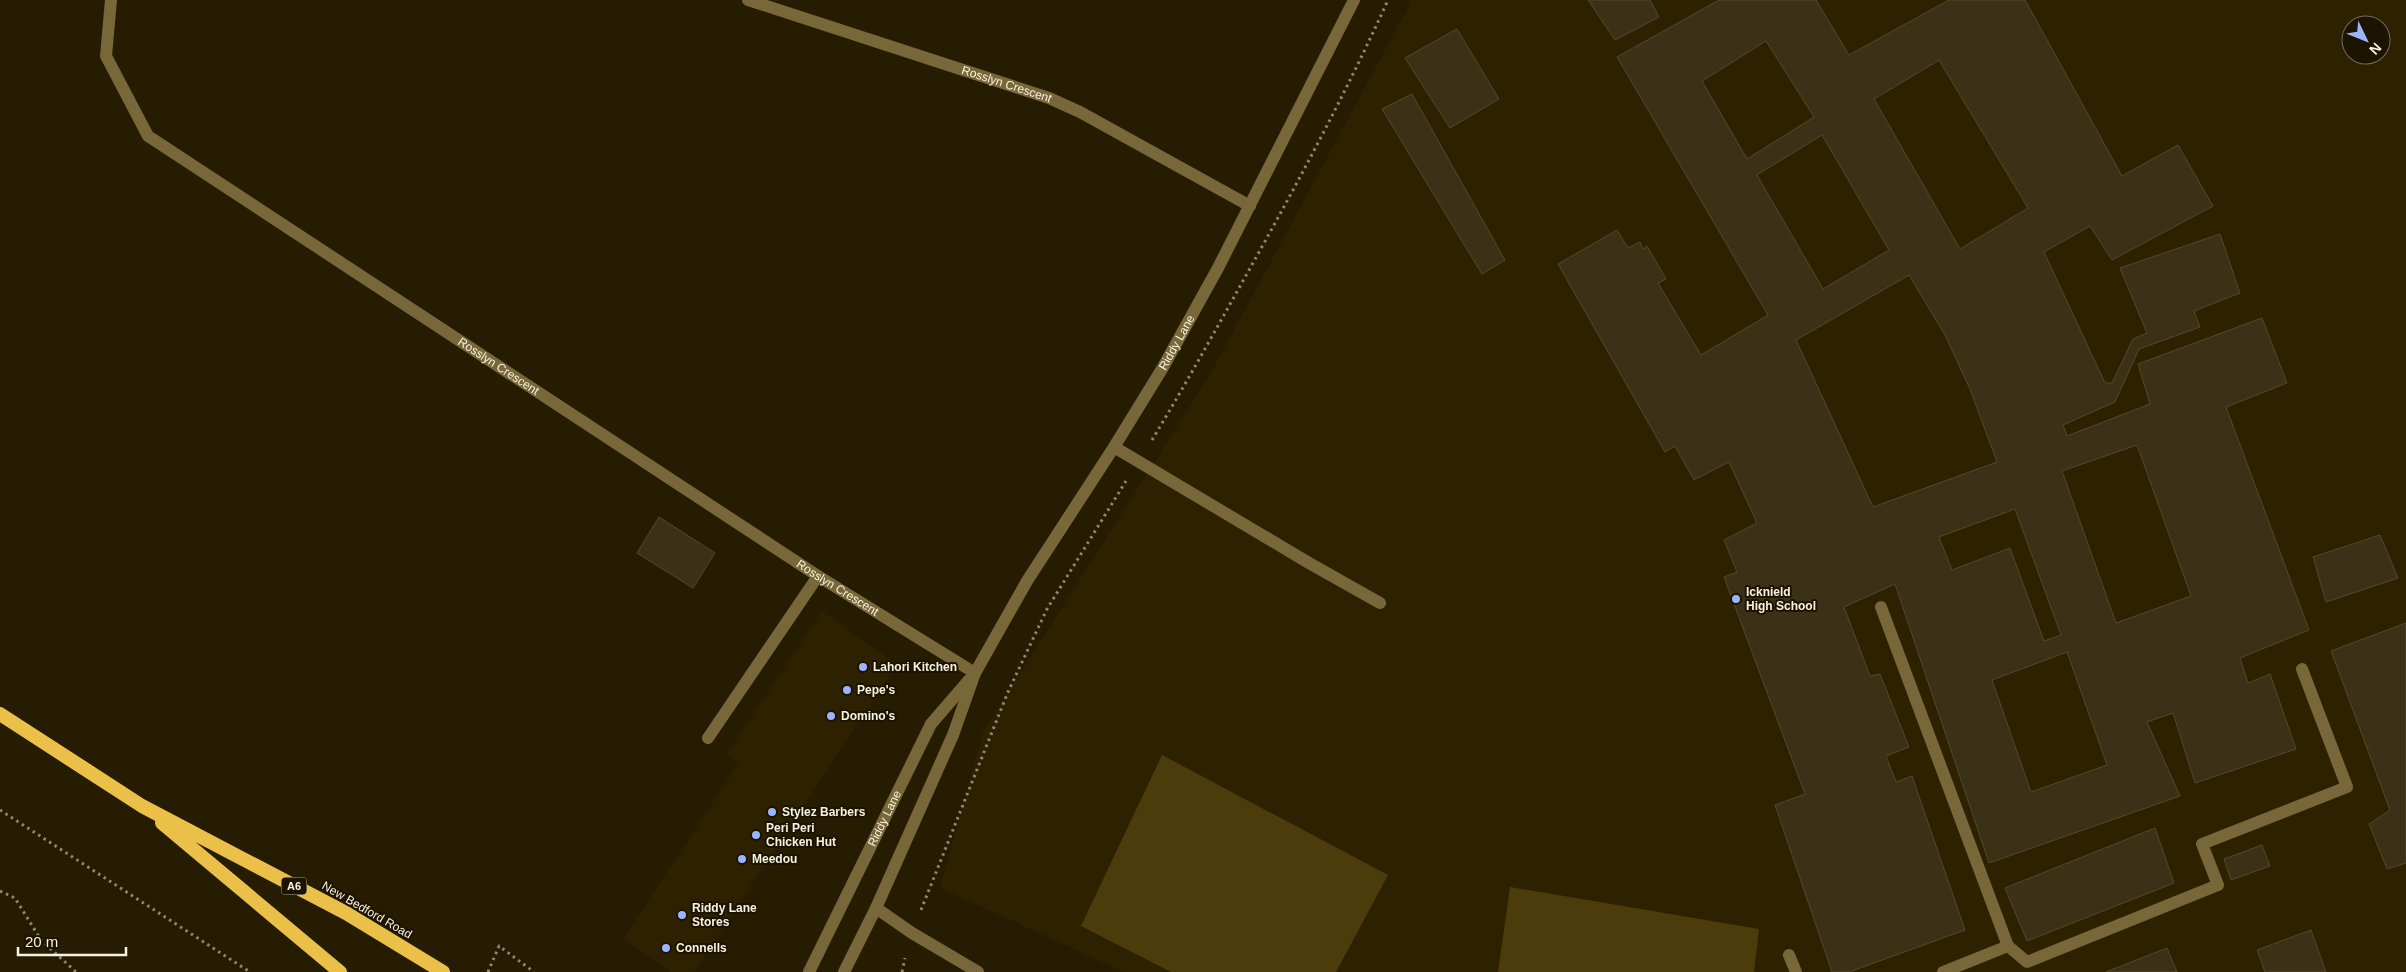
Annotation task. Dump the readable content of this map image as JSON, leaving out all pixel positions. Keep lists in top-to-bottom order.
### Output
{
  "streets": {
    "highway": ["A6", "New Bedford Road"],
    "street": ["Rosslyn Crescent", "Riddy Lane"]
  },
  "crossings": [
    ["Rosslyn Crescent", "Riddy Lane"]
  ],
  "places": [
    "Icknield High School",
    "Lahori Kitchen",
    "Pepe's",
    "Domino's",
    "Stylez Barbers",
    "Peri Peri Chicken Hut",
    "Meedou",
    "Riddy Lane Stores",
    "Connells"
  ],
  "scale_bar": "20 m",
  "north": "bottom right"
}
